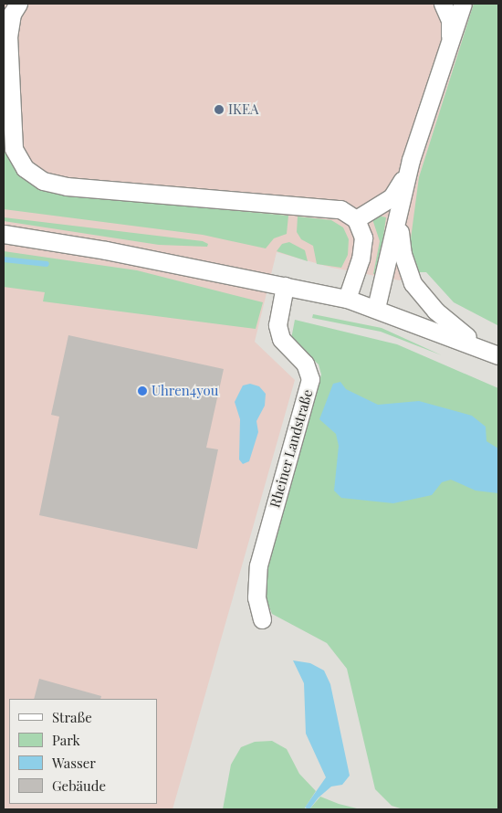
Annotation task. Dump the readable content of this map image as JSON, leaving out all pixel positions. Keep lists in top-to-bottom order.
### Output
{
  "streets": {
    "street": ["Rheiner Landstraße"]
  },
  "places": ["IKEA", "Uhren4you"],
  "legend": [
    "Straße",
    "Park",
    "Wasser",
    "Gebäude"
  ]
}
